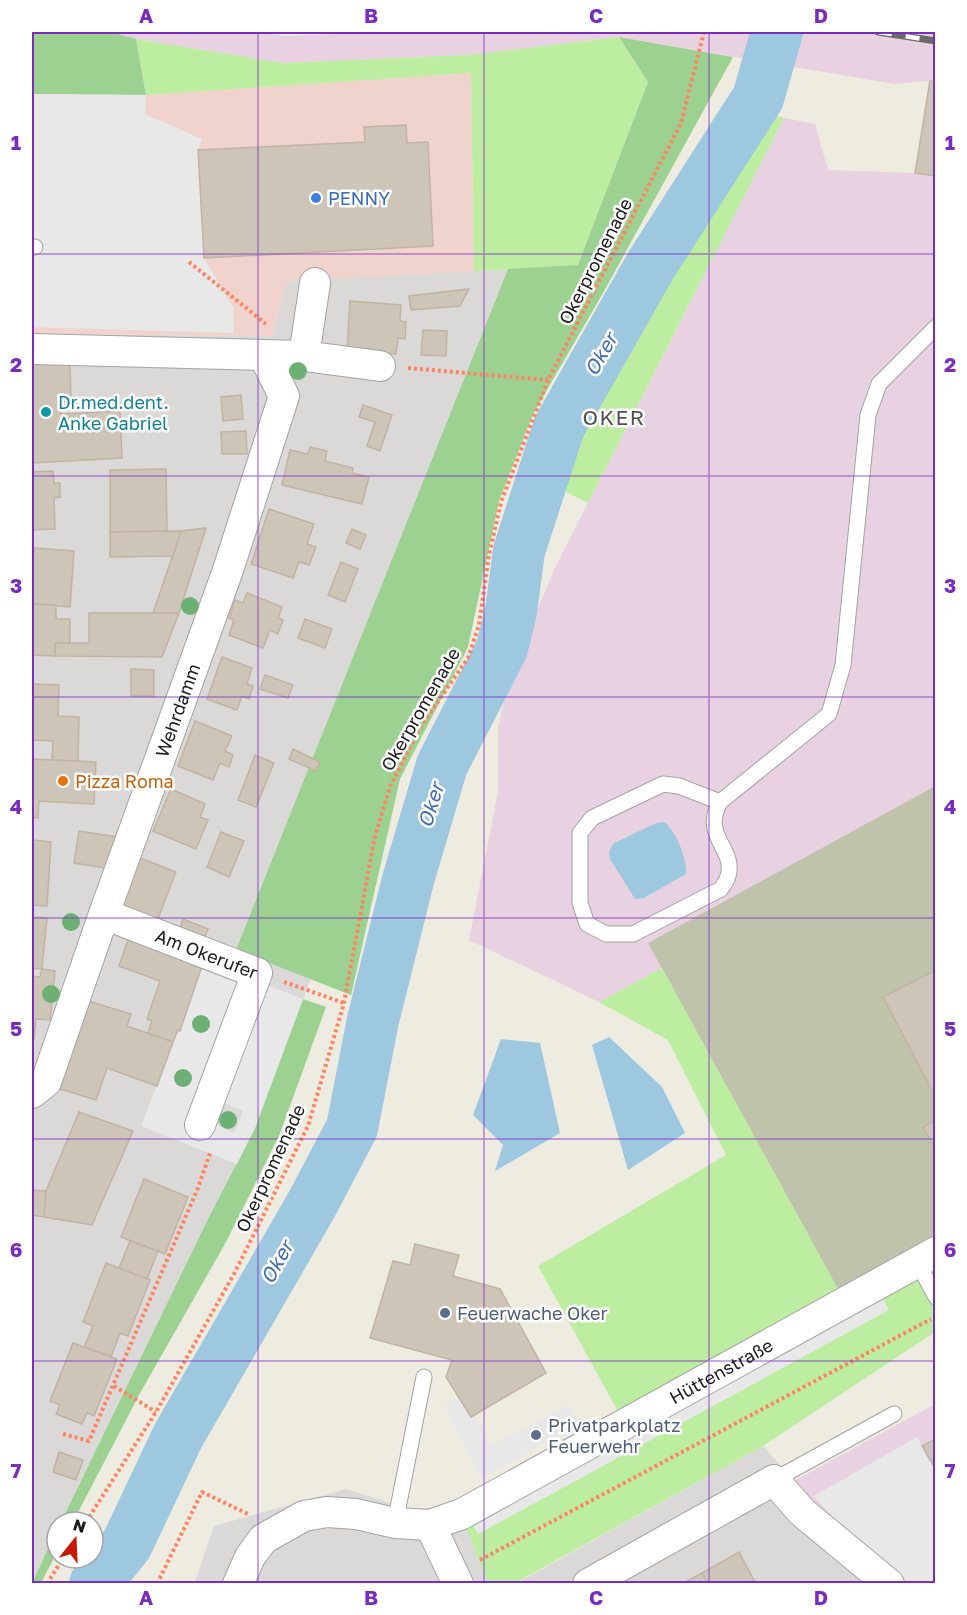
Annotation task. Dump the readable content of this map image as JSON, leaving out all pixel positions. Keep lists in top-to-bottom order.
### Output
{
  "streets": {
    "street": ["Wehrdamm", "Am Okerufer", "Hüttenstraße"],
    "path": ["Okerpromenade"]
  },
  "crossings": [
    ["Wehrdamm", "Am Okerufer"]
  ],
  "districts": ["OKER"],
  "water": ["Oker"],
  "places": [
    "PENNY",
    "Dr.med.dent. Anke Gabriel",
    "Pizza Roma",
    "Feuerwache Oker",
    "Privatparkplatz Feuerwehr"
  ],
  "north": "top",
  "grid": {
    "columns": [
      "A",
      "B",
      "C",
      "D"
    ],
    "rows": [
      "1",
      "2",
      "3",
      "4",
      "5",
      "6",
      "7"
    ]
  }
}
